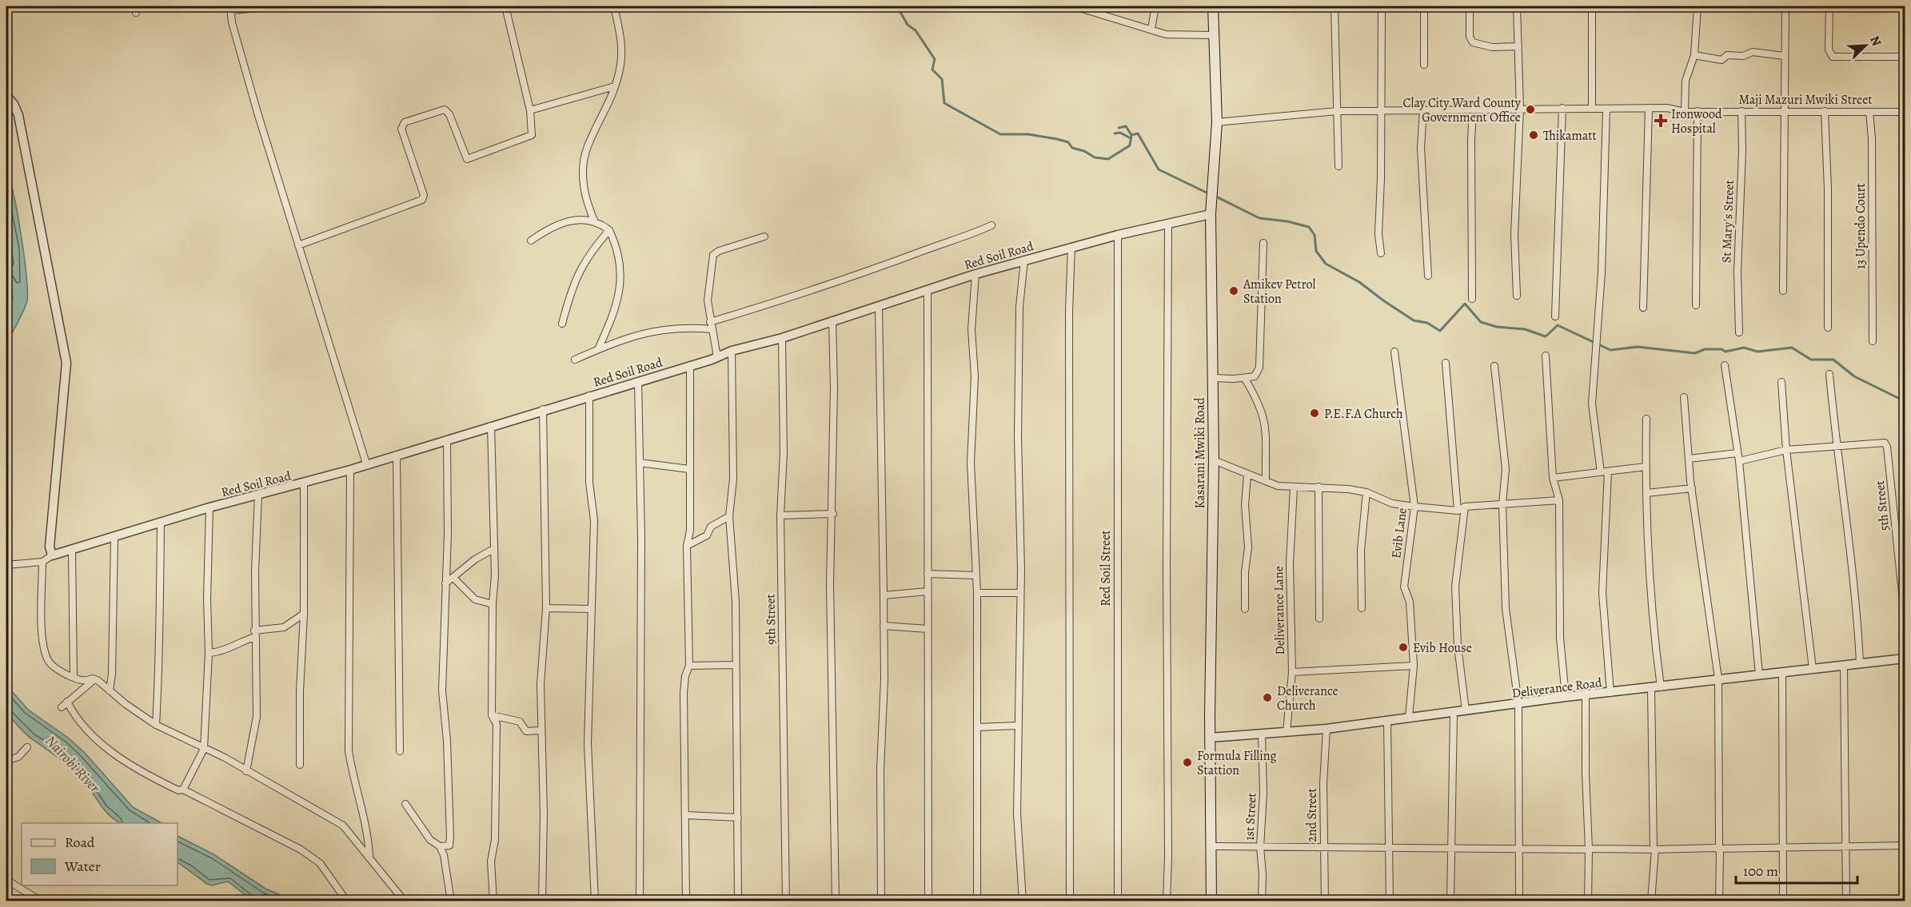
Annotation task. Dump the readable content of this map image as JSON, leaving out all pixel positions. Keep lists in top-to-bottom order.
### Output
{
  "streets": {
    "main road": ["Kasarani Mwiki Road"],
    "street": [
      "Maji Mazuri Mwiki Street",
      "St Mary's Street",
      "13 Upendo Court",
      "Red Soil Road",
      "5th Street",
      "Evib Lane",
      "Red Soil Street",
      "Deliverance Lane",
      "9th Street",
      "Deliverance Road",
      "2nd Street",
      "1st Street"
    ]
  },
  "crossings": [
    ["Maji Mazuri Mwiki Street", "St Mary's Street"],
    ["Maji Mazuri Mwiki Street", "13 Upendo Court"],
    ["Maji Mazuri Mwiki Street", "Kasarani Mwiki Road"],
    ["Red Soil Road", "Kasarani Mwiki Road"],
    ["Red Soil Road", "Red Soil Street"],
    ["Red Soil Road", "9th Street"],
    ["Kasarani Mwiki Road", "Deliverance Road"],
    ["Evib Lane", "Deliverance Road"],
    ["Deliverance Lane", "Deliverance Road"],
    ["Deliverance Road", "2nd Street"],
    ["Deliverance Road", "1st Street"]
  ],
  "water": ["Nairobi River"],
  "places": {
    "other": [
      "Clay City Ward County Government Office",
      "Thikamatt",
      "Amikev Petrol Station",
      "P.E.F.A Church",
      "Evib House",
      "Deliverance Church",
      "Formula Filling Stattion"
    ],
    "health": ["Ironwood Hospital"]
  },
  "legend": ["Road", "Water"],
  "scale_bar": "100 m",
  "north": "top right"
}
